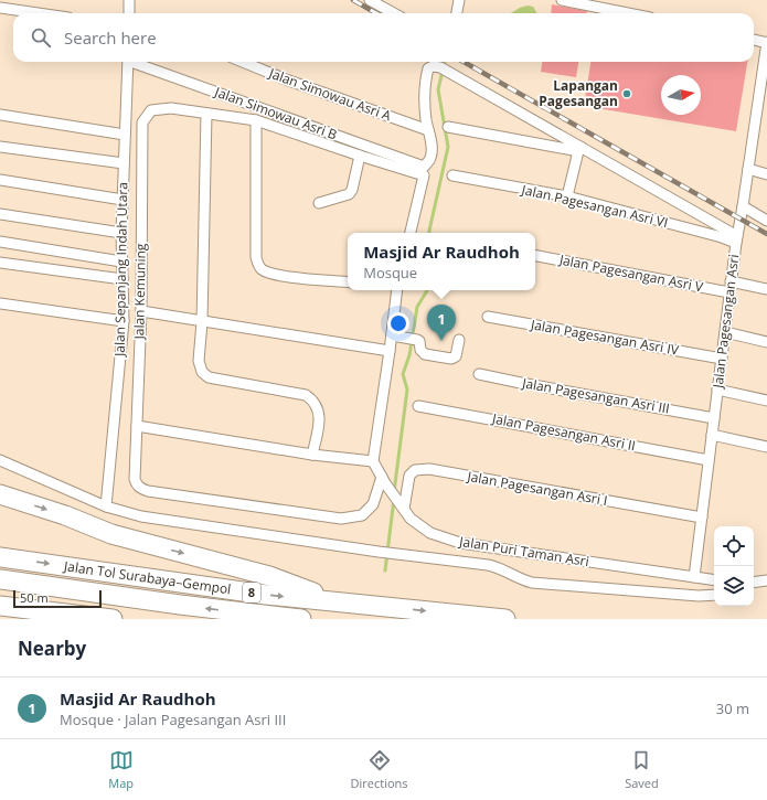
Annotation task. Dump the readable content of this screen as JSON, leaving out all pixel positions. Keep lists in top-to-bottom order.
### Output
{
  "streets": {
    "highway": ["Jalan Tol Surabaya–Gempol", "8"],
    "street": [
      "Jalan Simowau Asri A",
      "Jalan Simowau Asri B",
      "Jalan Pagesangan Asri VI",
      "Jalan Sepanjang Indah Utara",
      "Jalan Pagesangan Asri V",
      "Jalan Kemuning",
      "Jalan Pagesangan Asri",
      "Jalan Pagesangan Asri IV",
      "Jalan Pagesangan Asri III",
      "Jalan Pagesangan Asri II",
      "Jalan Pagesangan Asri I",
      "Jalan Puri Taman Asri"
    ]
  },
  "crossings": [
    ["Jalan Simowau Asri B", "Jalan Kemuning"],
    ["Jalan Pagesangan Asri VI", "Jalan Pagesangan Asri"],
    ["Jalan Pagesangan Asri V", "Jalan Pagesangan Asri"],
    ["Jalan Kemuning", "Jalan Puri Taman Asri"],
    ["Jalan Pagesangan Asri", "Jalan Pagesangan Asri IV"],
    ["Jalan Pagesangan Asri", "Jalan Pagesangan Asri III"],
    ["Jalan Pagesangan Asri", "Jalan Pagesangan Asri II"],
    ["Jalan Pagesangan Asri", "Jalan Pagesangan Asri I"],
    ["Jalan Pagesangan Asri", "Jalan Puri Taman Asri"],
    ["Jalan Pagesangan Asri I", "Jalan Puri Taman Asri"]
  ],
  "places": ["Lapangan Pagesangan"],
  "scale_bar": "50 m",
  "north": "right",
  "page": {
    "search": "Search here",
    "popup": ["Masjid Ar Raudhoh", "Mosque"],
    "pins": "1",
    "scale": "50 m",
    "heading": "Nearby",
    "list": [
      {
        "mark": "1",
        "name": "Masjid Ar Raudhoh",
        "note": "Mosque · Jalan Pagesangan Asri III",
        "value": "30 m"
      }
    ],
    "nav": ["Map", "Directions", "Saved"]
  }
}
